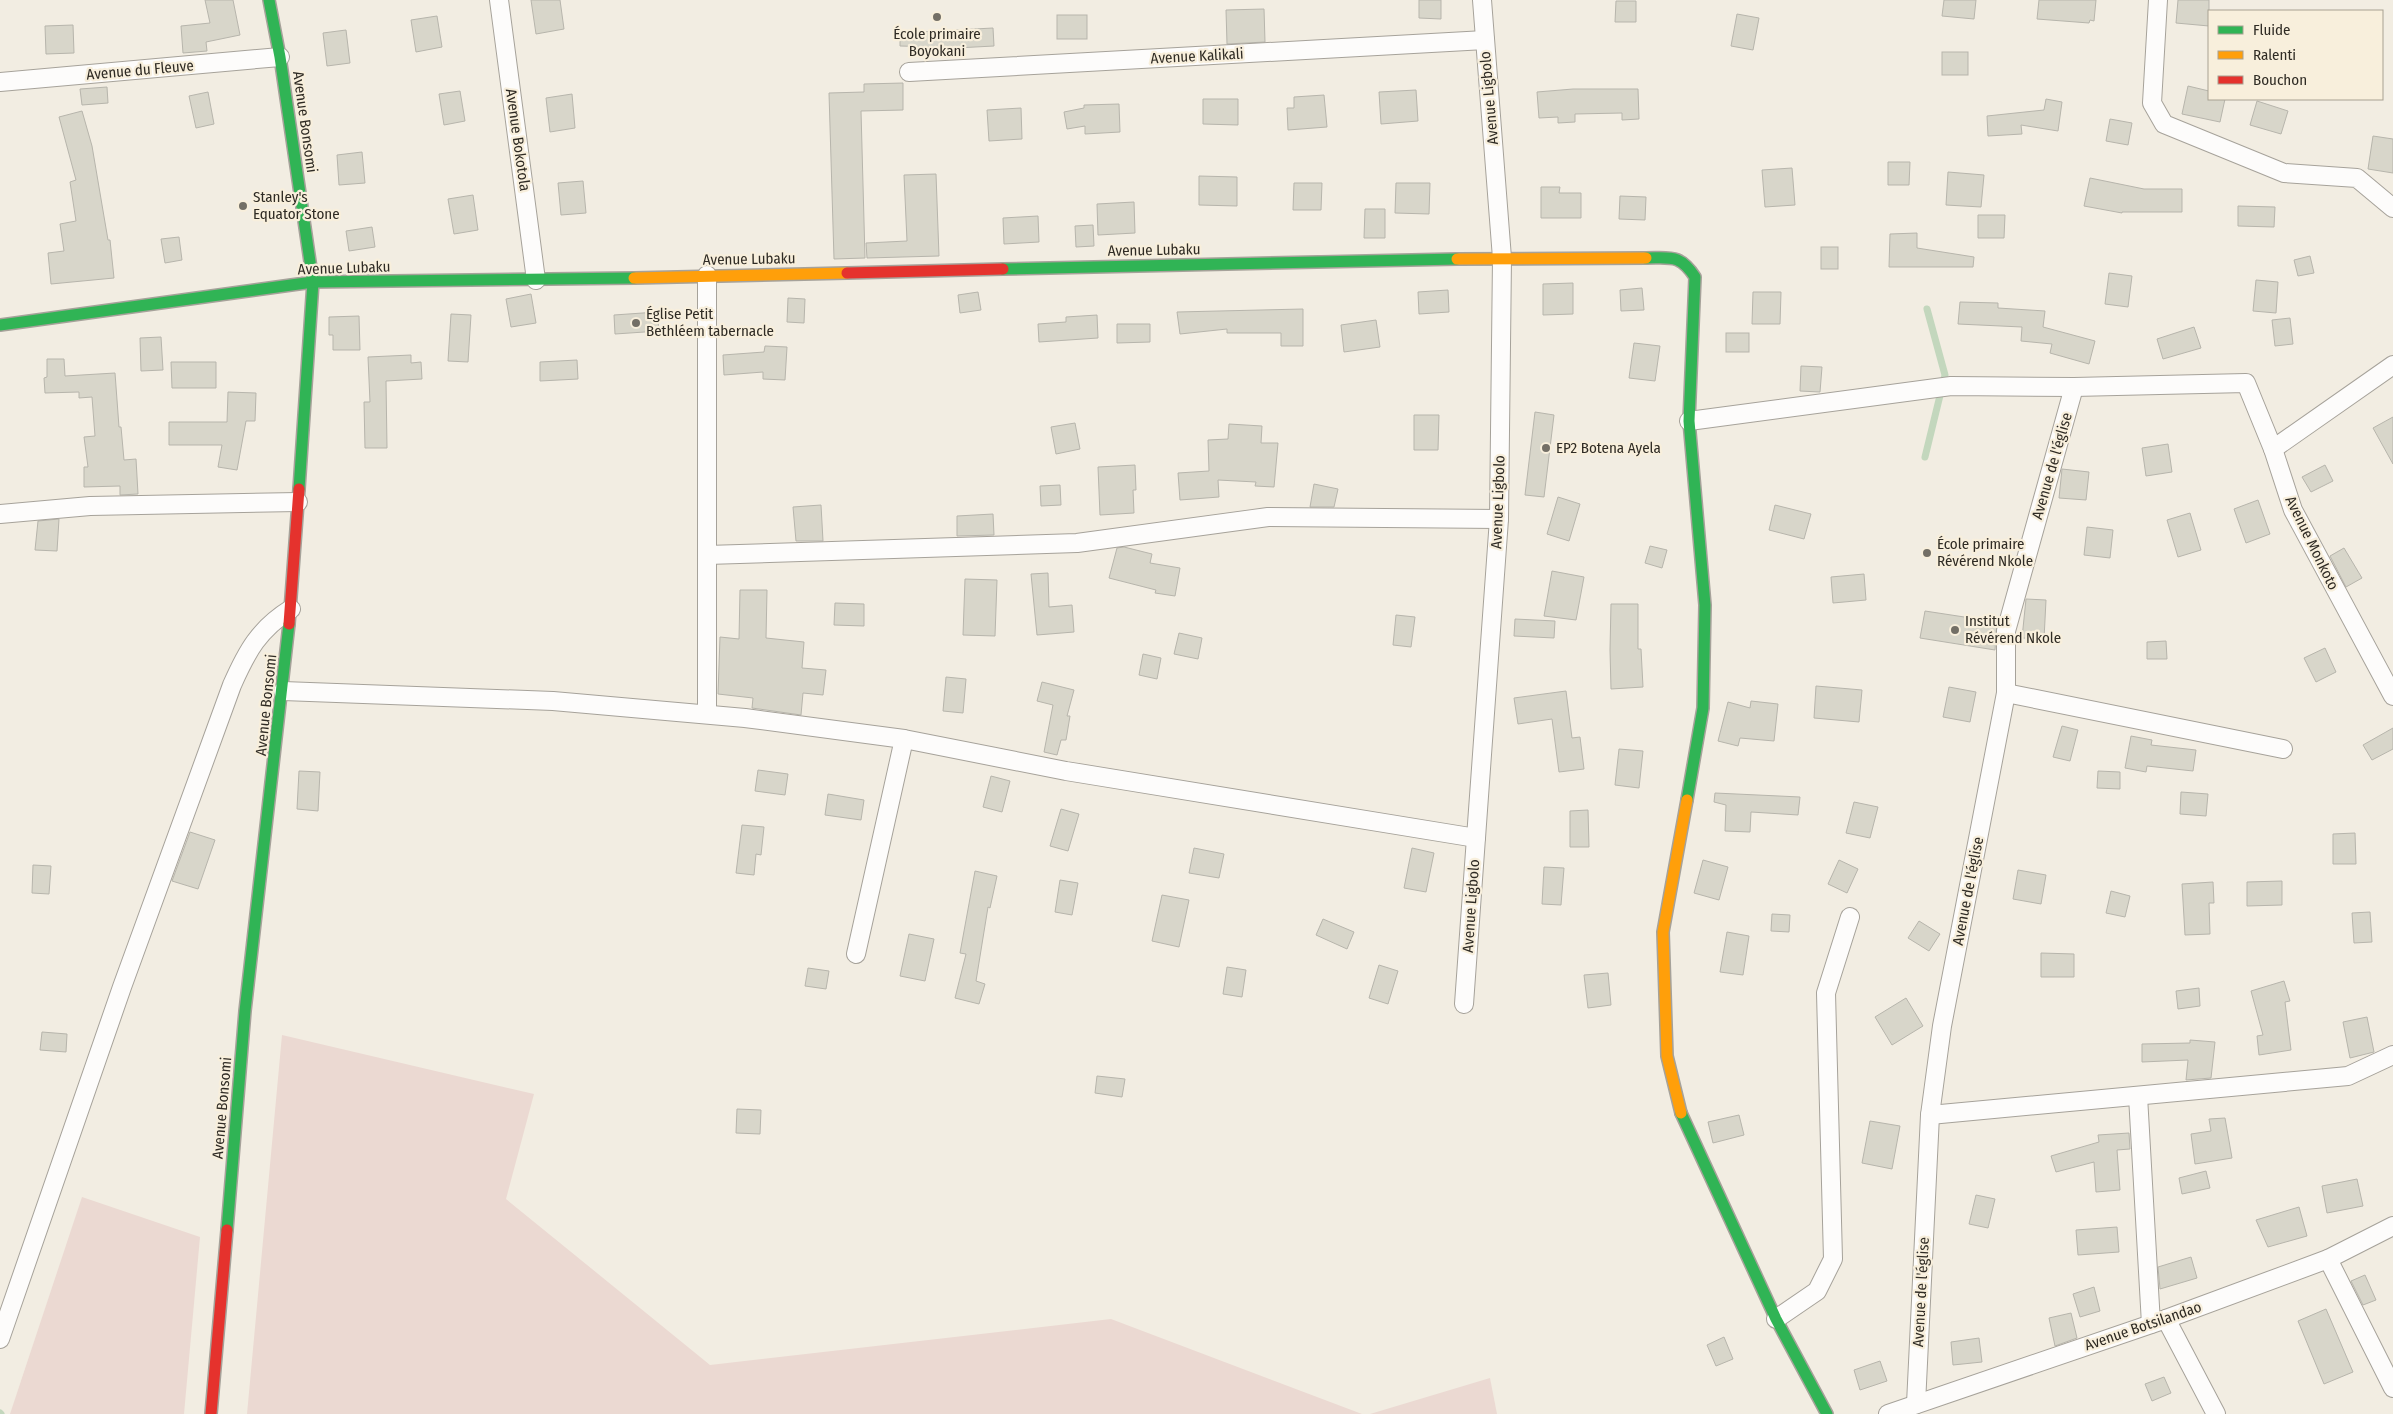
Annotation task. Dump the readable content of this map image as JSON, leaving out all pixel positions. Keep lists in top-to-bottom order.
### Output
{
  "streets": {
    "street": [
      "Avenue Kalikali",
      "Avenue du Fleuve",
      "Avenue Ligbolo",
      "Avenue Bonsomi",
      "Avenue Bokotola",
      "Avenue Lubaku",
      "Avenue de l'église",
      "Avenue Monkoto",
      "Avenue Botsilandao"
    ]
  },
  "crossings": [
    ["Avenue Kalikali", "Avenue Ligbolo"],
    ["Avenue du Fleuve", "Avenue Bonsomi"],
    ["Avenue Ligbolo", "Avenue Lubaku"],
    ["Avenue Bonsomi", "Avenue Lubaku"],
    ["Avenue Bokotola", "Avenue Lubaku"],
    ["Avenue de l'église", "Avenue Monkoto"],
    ["Avenue de l'église", "Avenue Botsilandao"]
  ],
  "places": [
    "École primaire Boyokani",
    "Stanley's Equator Stone",
    "Église Petit Bethléem tabernacle",
    "EP2 Botena Ayela",
    "École primaire Révérend Nkole",
    "Institut Révérend Nkole"
  ],
  "legend": ["Fluide", "Ralenti", "Bouchon"]
}
